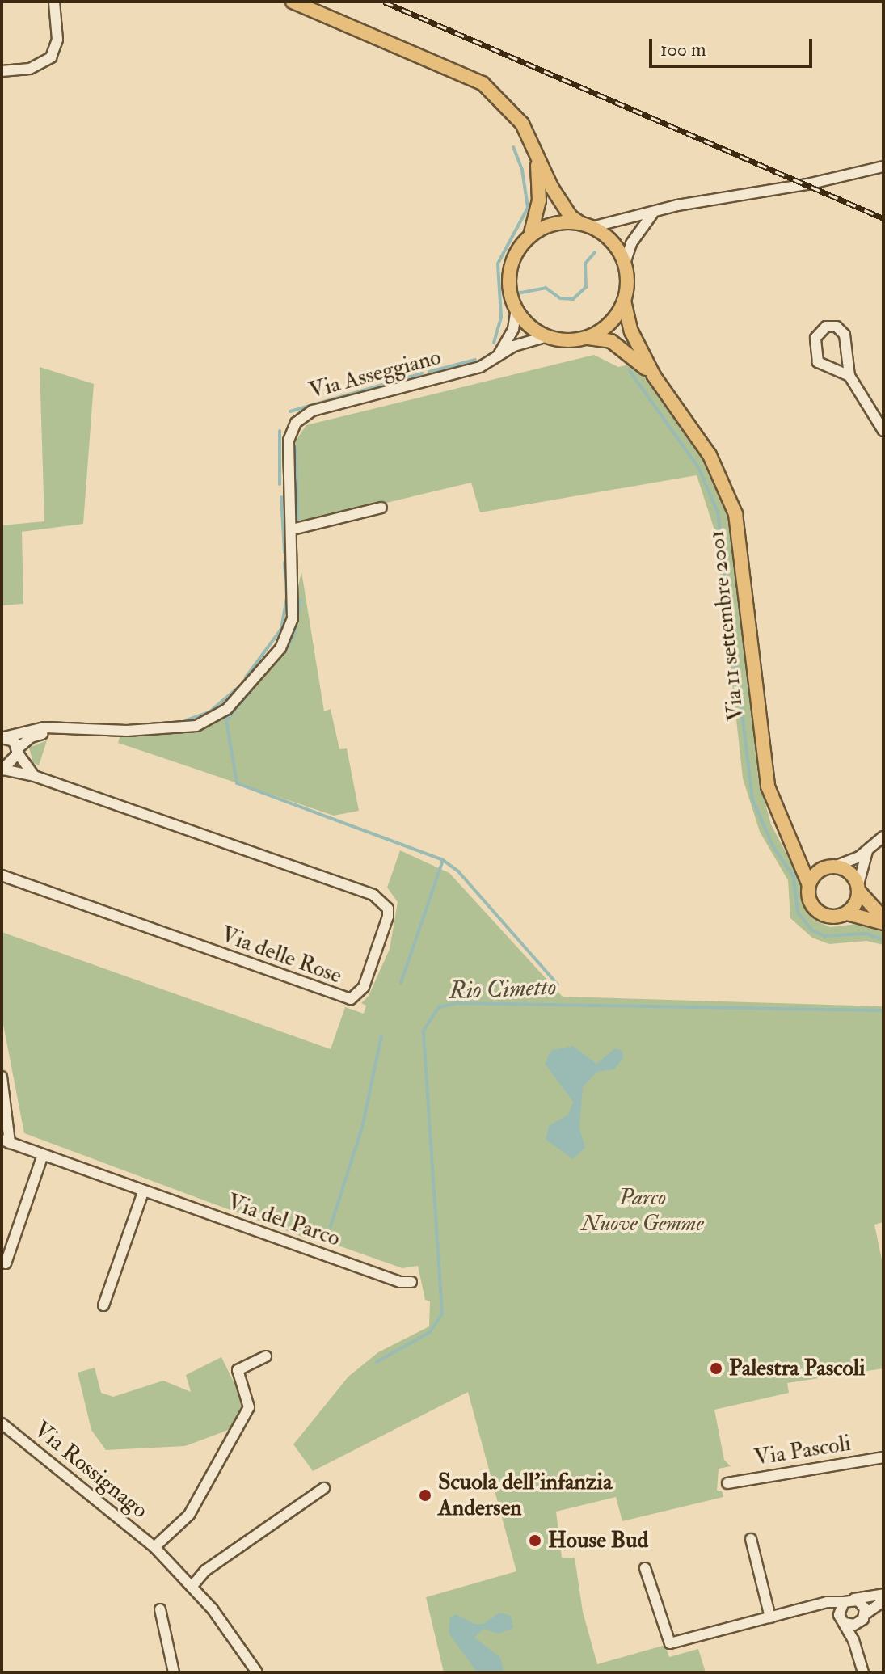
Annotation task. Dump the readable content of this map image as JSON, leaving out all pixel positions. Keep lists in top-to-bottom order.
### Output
{
  "streets": {
    "main road": ["Via Asseggiano", "Via 11 settembre 2001"],
    "street": [
      "Via delle Rose",
      "Via del Parco",
      "Via Pascoli",
      "Via Rossignago"
    ]
  },
  "crossings": [
    ["Via Asseggiano", "Via 11 settembre 2001"],
    ["Via Asseggiano", "Via delle Rose"]
  ],
  "water": ["Rio Cimetto"],
  "parks": ["Parco Nuove Gemme"],
  "places": ["Palestra Pascoli", "Scuola dell'infanzia Andersen", "House Bud"],
  "scale_bar": "100 m"
}
